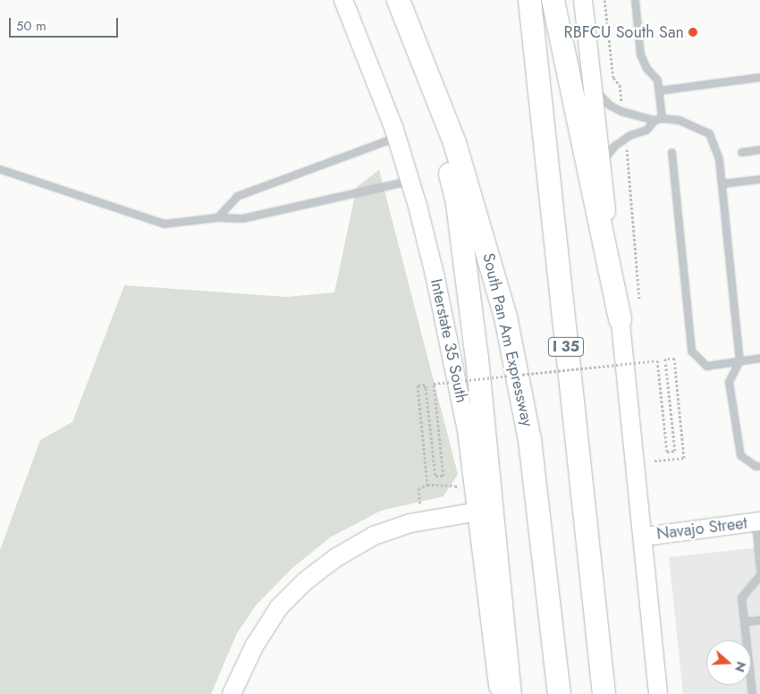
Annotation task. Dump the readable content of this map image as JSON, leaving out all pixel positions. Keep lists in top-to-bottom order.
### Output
{
  "streets": {
    "highway": ["South Pan Am Expressway", "I 35"],
    "main road": ["Interstate 35 South", "Navajo Street"]
  },
  "places": ["RBFCU South San"],
  "scale_bar": "50 m",
  "north": "right"
}
